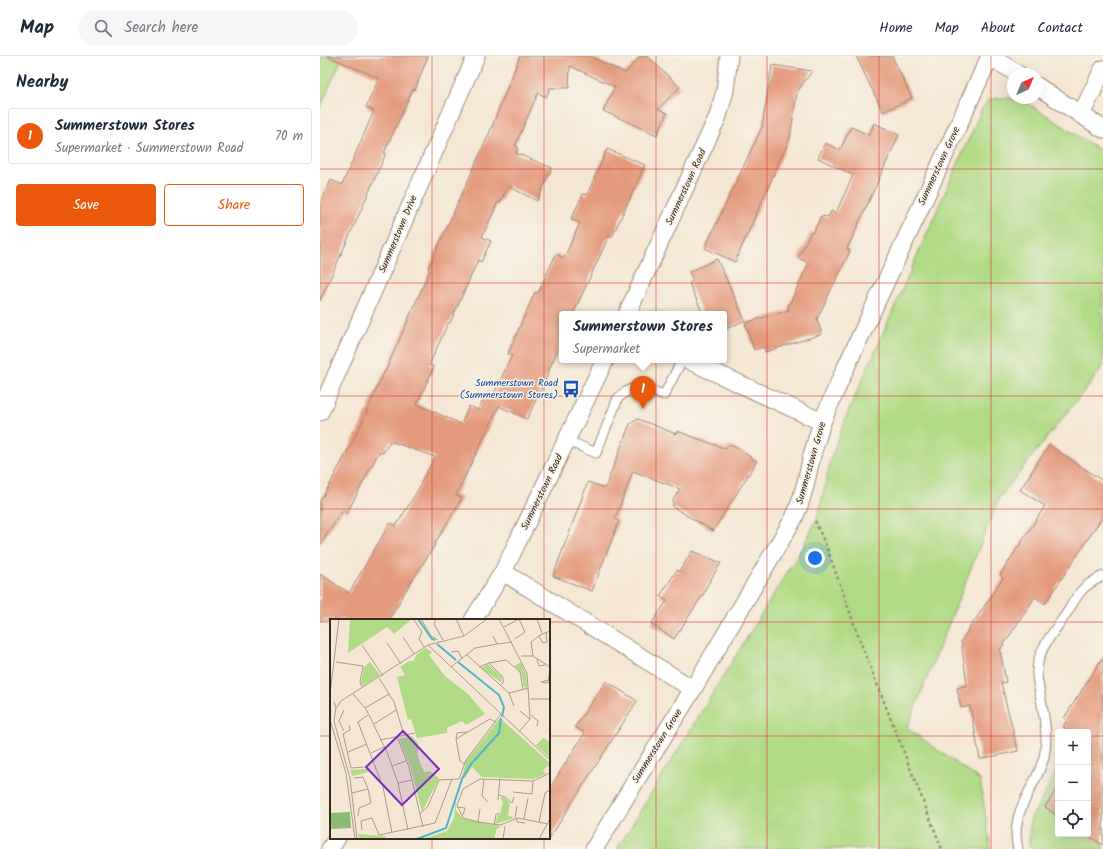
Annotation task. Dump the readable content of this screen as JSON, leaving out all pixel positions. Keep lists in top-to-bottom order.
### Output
{
  "streets": {
    "street": ["Summerstown Grove", "Summerstown Road", "Summerstown Drive"]
  },
  "places": {
    "bus stop": ["Summerstown Road (Summerstown Stores)"]
  },
  "north": "top right",
  "page": {
    "header": "Map",
    "search": "Search here",
    "nav": [
      "Home",
      "Map",
      "About",
      "Contact"
    ],
    "heading": "Nearby",
    "list": [
      {
        "mark": "1",
        "name": "Summerstown Stores",
        "note": "Supermarket · Summerstown Road",
        "value": "70 m"
      }
    ],
    "buttons": ["Save", "Share"],
    "popup": ["Summerstown Stores", "Supermarket"],
    "pins": "1",
    "map_buttons": ["+", "−"]
  }
}
